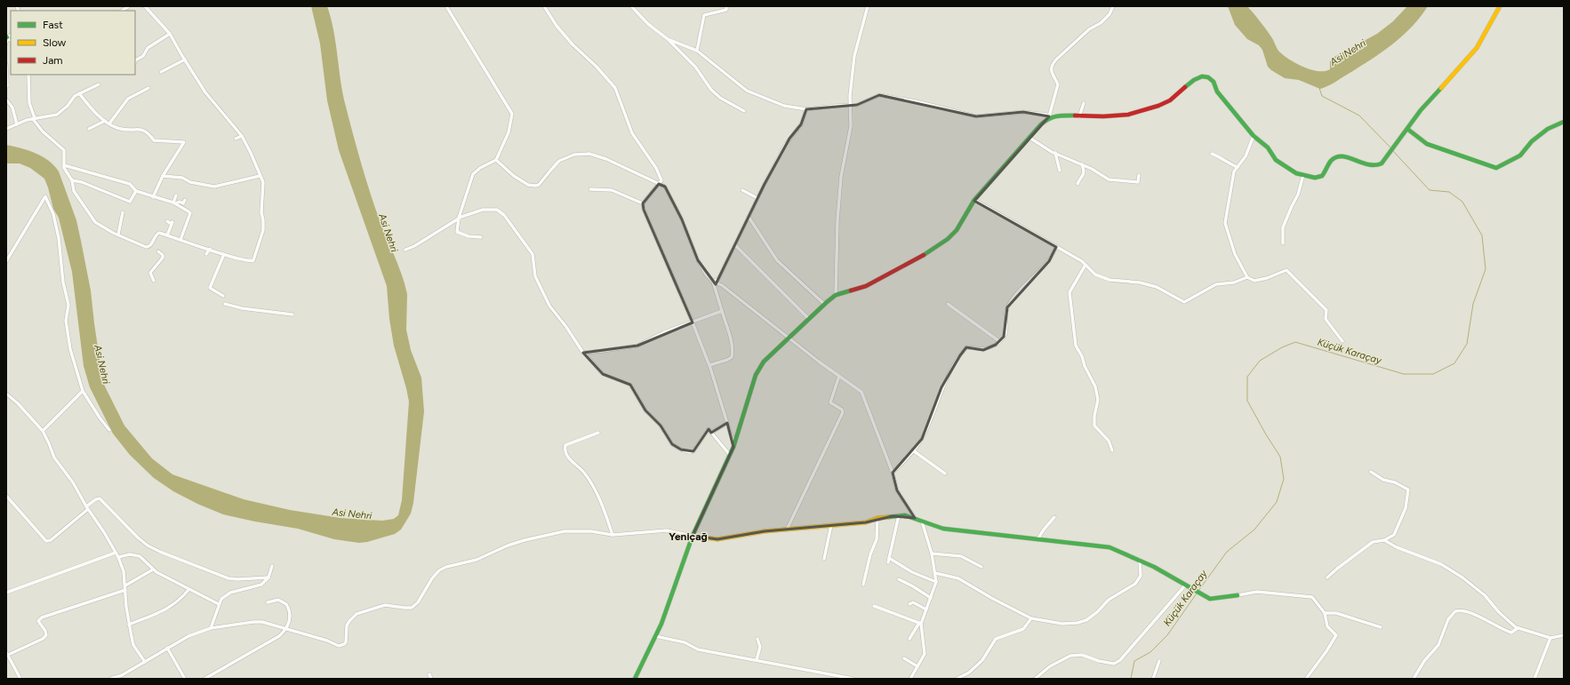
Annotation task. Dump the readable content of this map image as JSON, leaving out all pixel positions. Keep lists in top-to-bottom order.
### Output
{
  "districts": ["Yeniçağ"],
  "water": ["Asi Nehri", "Küçük Karaçay"],
  "legend": ["Fast", "Slow", "Jam"]
}
